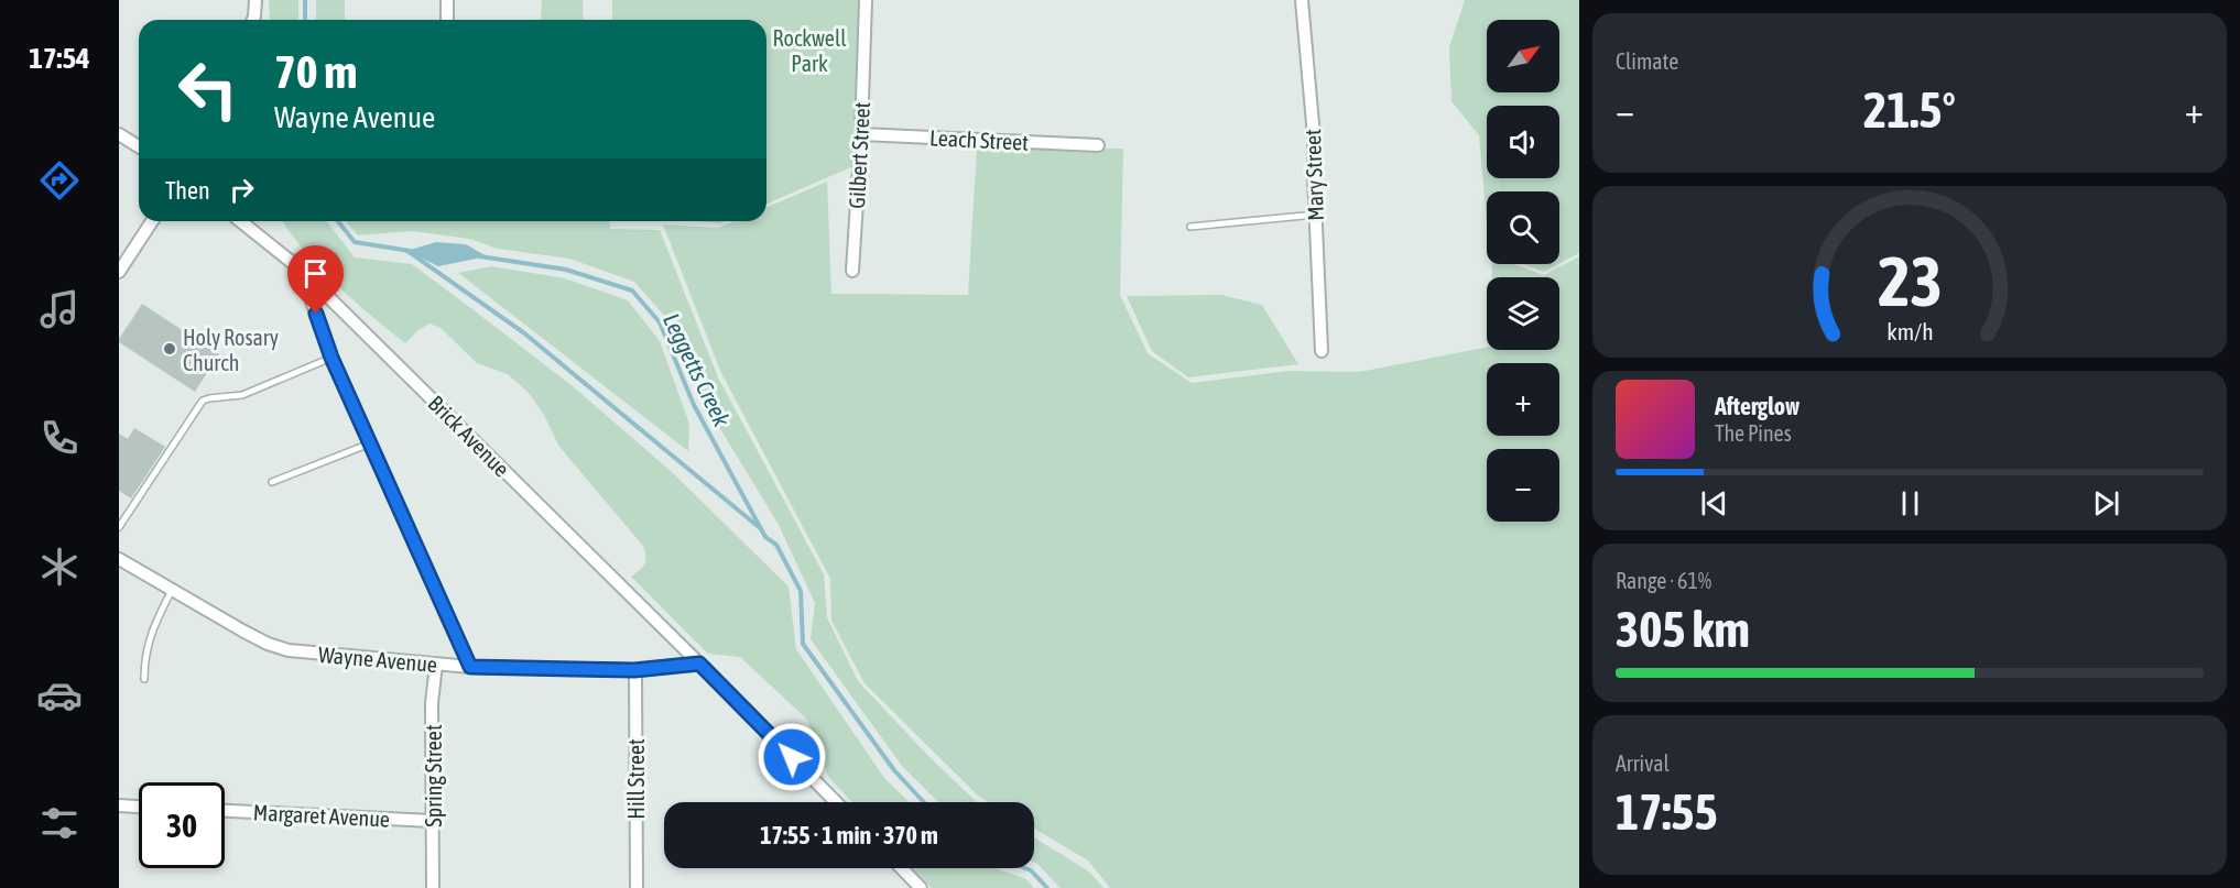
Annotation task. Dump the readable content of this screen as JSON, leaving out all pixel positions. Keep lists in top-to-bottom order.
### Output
{
  "streets": {
    "street": [
      "Leach Street",
      "Gilbert Street",
      "Mary Street",
      "Brick Avenue",
      "Wayne Avenue",
      "Spring Street",
      "Hill Street",
      "Margaret Avenue"
    ]
  },
  "crossings": [
    ["Leach Street", "Gilbert Street"],
    ["Brick Avenue", "Wayne Avenue"],
    ["Wayne Avenue", "Spring Street"],
    ["Wayne Avenue", "Hill Street"],
    ["Spring Street", "Margaret Avenue"]
  ],
  "water": ["Leggetts Creek"],
  "parks": ["Rockwell Park"],
  "places": ["Holy Rosary Church"],
  "north": "top right",
  "page": {
    "tabs": "17:54",
    "tile": [
      "Climate",
      ["Range · 61%", "305 km"],
      ["Arrival", "17:55"]
    ],
    "map_buttons": ["+", "−"],
    "turn": ["70 m", "Wayne Avenue"],
    "heat": ["−", "21.5°", "+"],
    "then": "Then",
    "song": ["Afterglow", "The Pines"],
    "limit": "30",
    "trip": "17:55 · 1 min · 370 m",
    "gauge": ["23", "km/h"]
  }
}
